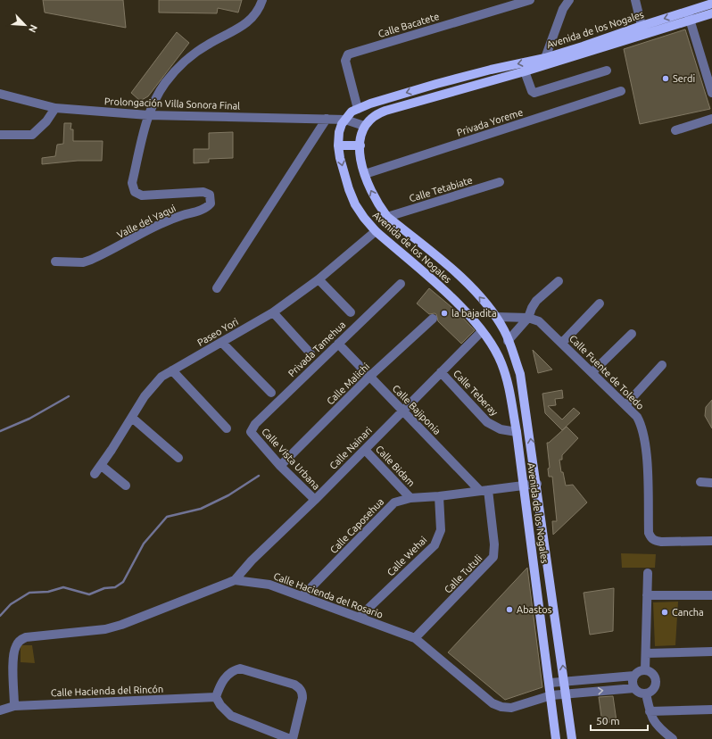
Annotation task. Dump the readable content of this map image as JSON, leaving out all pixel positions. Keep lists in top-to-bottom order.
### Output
{
  "streets": {
    "main road": ["Avenida de los Nogales"],
    "street": [
      "Calle Bacatete",
      "Prolongación Villa Sonora Final",
      "Privada Yoreme",
      "Calle Tetabiate",
      "Valle del Yaqui",
      "Paseo Yori",
      "Privada Tamehua",
      "Calle Fuente de Toledo",
      "Calle Malichi",
      "Calle Teberay",
      "Calle Bajiponia",
      "Calle Nainari",
      "Calle Vista Urbana",
      "Calle Bidam",
      "Calle Caposehua",
      "Calle Wehai",
      "Calle Tutuli",
      "Calle Hacienda del Rosario",
      "Calle Hacienda del Rincón"
    ]
  },
  "crossings": [
    ["Calle Bacatete", "Avenida de los Nogales"],
    ["Avenida de los Nogales", "Prolongación Villa Sonora Final"],
    ["Avenida de los Nogales", "Privada Yoreme"],
    ["Avenida de los Nogales", "Calle Tetabiate"],
    ["Avenida de los Nogales", "Paseo Yori"],
    ["Avenida de los Nogales", "Calle Fuente de Toledo"],
    ["Avenida de los Nogales", "Calle Teberay"],
    ["Avenida de los Nogales", "Calle Nainari"],
    ["Avenida de los Nogales", "Calle Caposehua"],
    ["Avenida de los Nogales", "Calle Hacienda del Rosario"],
    ["Prolongación Villa Sonora Final", "Valle del Yaqui"],
    ["Privada Tamehua", "Calle Bajiponia"],
    ["Privada Tamehua", "Calle Vista Urbana"],
    ["Calle Malichi", "Calle Bajiponia"],
    ["Calle Malichi", "Calle Vista Urbana"],
    ["Calle Teberay", "Calle Nainari"],
    ["Calle Bajiponia", "Calle Nainari"],
    ["Calle Bajiponia", "Calle Caposehua"],
    ["Calle Bajiponia", "Calle Tutuli"],
    ["Calle Nainari", "Calle Vista Urbana"],
    ["Calle Nainari", "Calle Bidam"],
    ["Calle Nainari", "Calle Hacienda del Rosario"],
    ["Calle Bidam", "Calle Caposehua"],
    ["Calle Caposehua", "Calle Wehai"],
    ["Calle Caposehua", "Calle Tutuli"],
    ["Calle Caposehua", "Calle Hacienda del Rosario"],
    ["Calle Wehai", "Calle Hacienda del Rosario"],
    ["Calle Tutuli", "Calle Hacienda del Rosario"],
    ["Calle Hacienda del Rosario", "Calle Hacienda del Rincón"]
  ],
  "places": [
    "Serdi",
    "la bajadita",
    "Abastos",
    "Cancha"
  ],
  "scale_bar": "50 m",
  "north": "bottom right"
}
